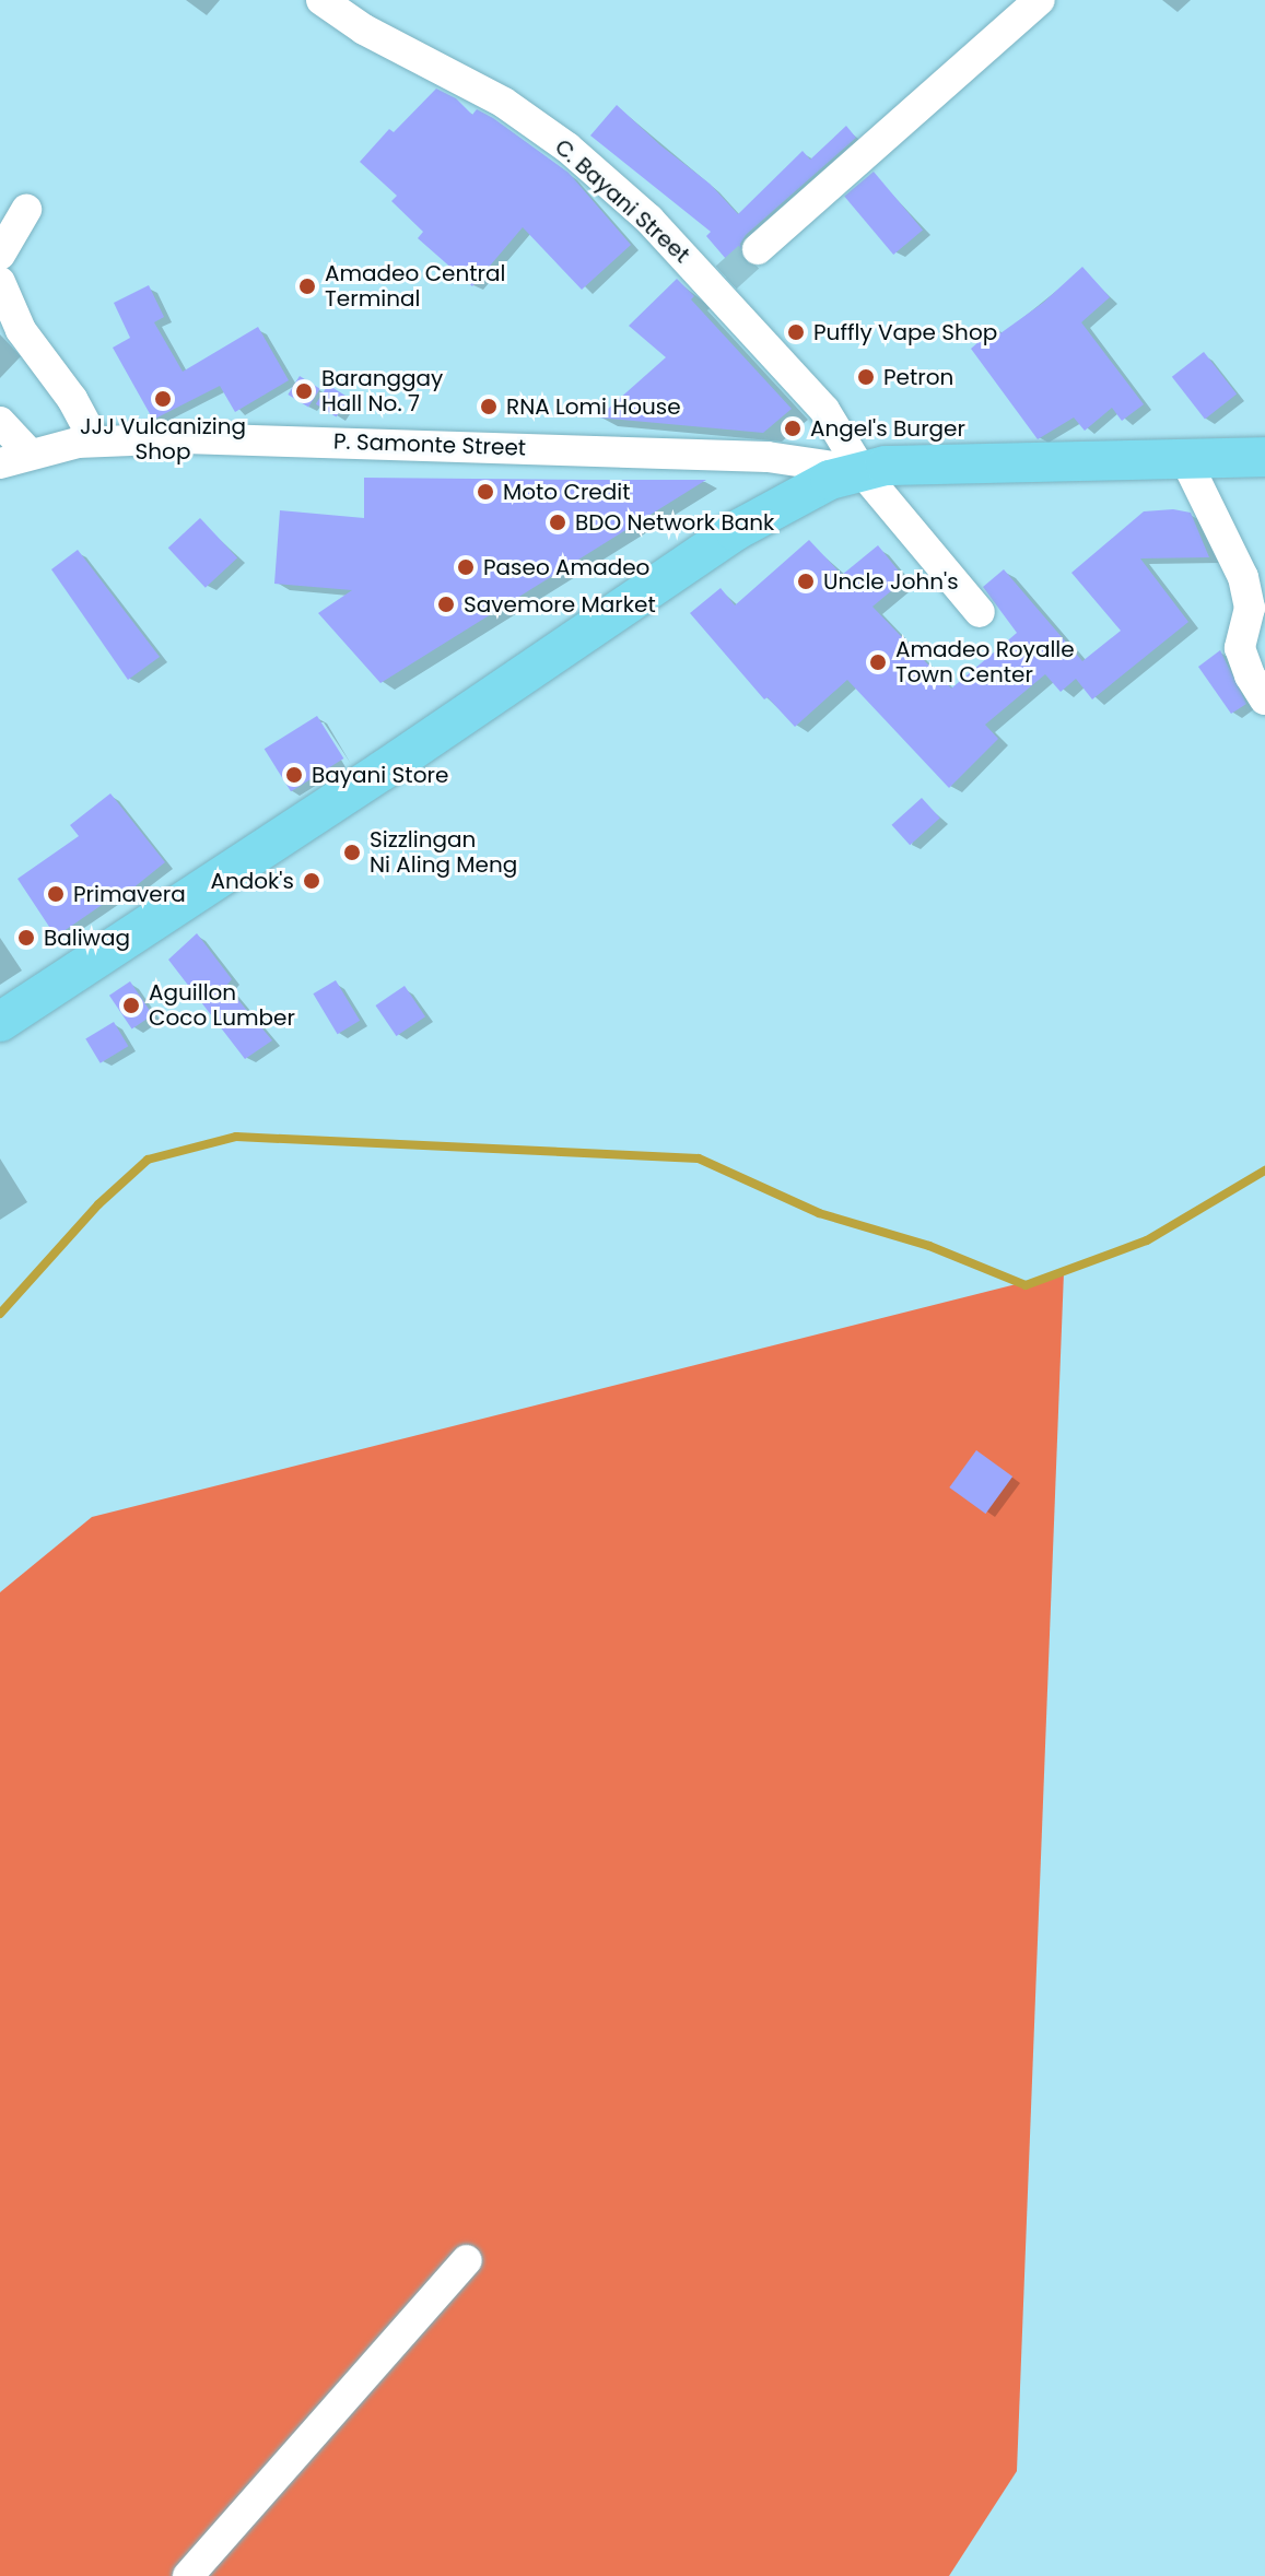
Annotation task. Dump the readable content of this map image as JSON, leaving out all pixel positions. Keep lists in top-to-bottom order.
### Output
{
  "streets": {
    "street": ["C. Bayani Street", "P. Samonte Street"]
  },
  "crossings": [
    ["C. Bayani Street", "P. Samonte Street"]
  ],
  "places": [
    "Amadeo Central Terminal",
    "Puffly Vape Shop",
    "Petron",
    "Baranggay Hall No. 7",
    "JJJ Vulcanizing Shop",
    "RNA Lomi House",
    "Angel's Burger",
    "Moto Credit",
    "BDO Network Bank",
    "Paseo Amadeo",
    "Uncle John's",
    "Savemore Market",
    "Amadeo Royalle Town Center",
    "Bayani Store",
    "Sizzlingan Ni Aling Meng",
    "Andok's",
    "Primavera",
    "Baliwag",
    "Aguillon Coco Lumber"
  ]
}
